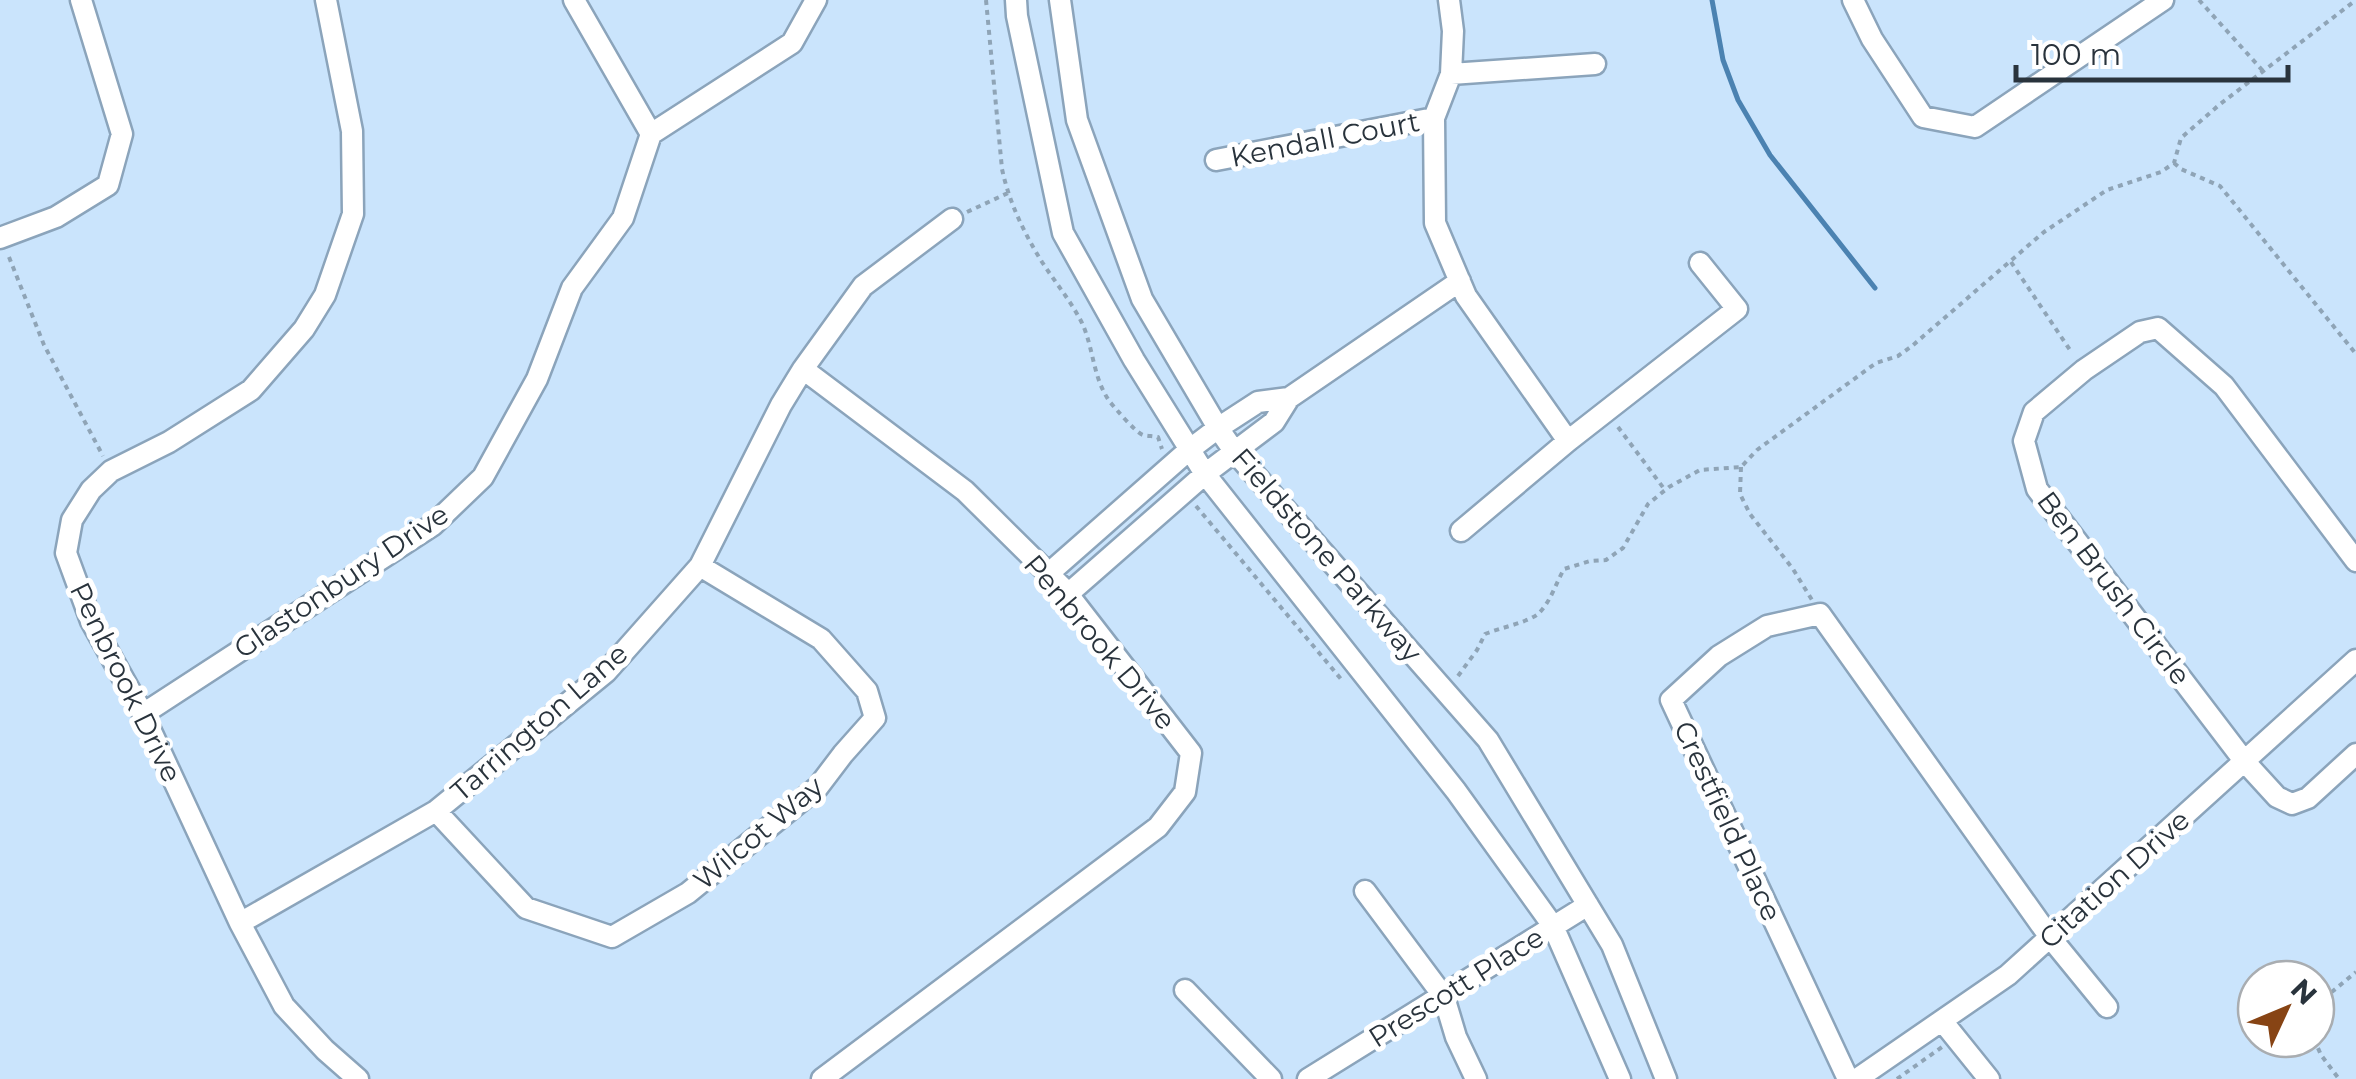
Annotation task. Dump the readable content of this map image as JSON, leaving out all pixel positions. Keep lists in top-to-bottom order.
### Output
{
  "streets": {
    "street": [
      "Kendall Court",
      "Fieldstone Parkway",
      "Glastonbury Drive",
      "Ben Brush Circle",
      "Penbrook Drive",
      "Tarrington Lane",
      "Crestfield Place",
      "Wilcot Way",
      "Citation Drive",
      "Prescott Place"
    ]
  },
  "crossings": [
    ["Fieldstone Parkway", "Prescott Place"],
    ["Glastonbury Drive", "Penbrook Drive"],
    ["Ben Brush Circle", "Citation Drive"],
    ["Penbrook Drive", "Tarrington Lane"],
    ["Tarrington Lane", "Wilcot Way"]
  ],
  "scale_bar": "100 m",
  "north": "top right"
}
